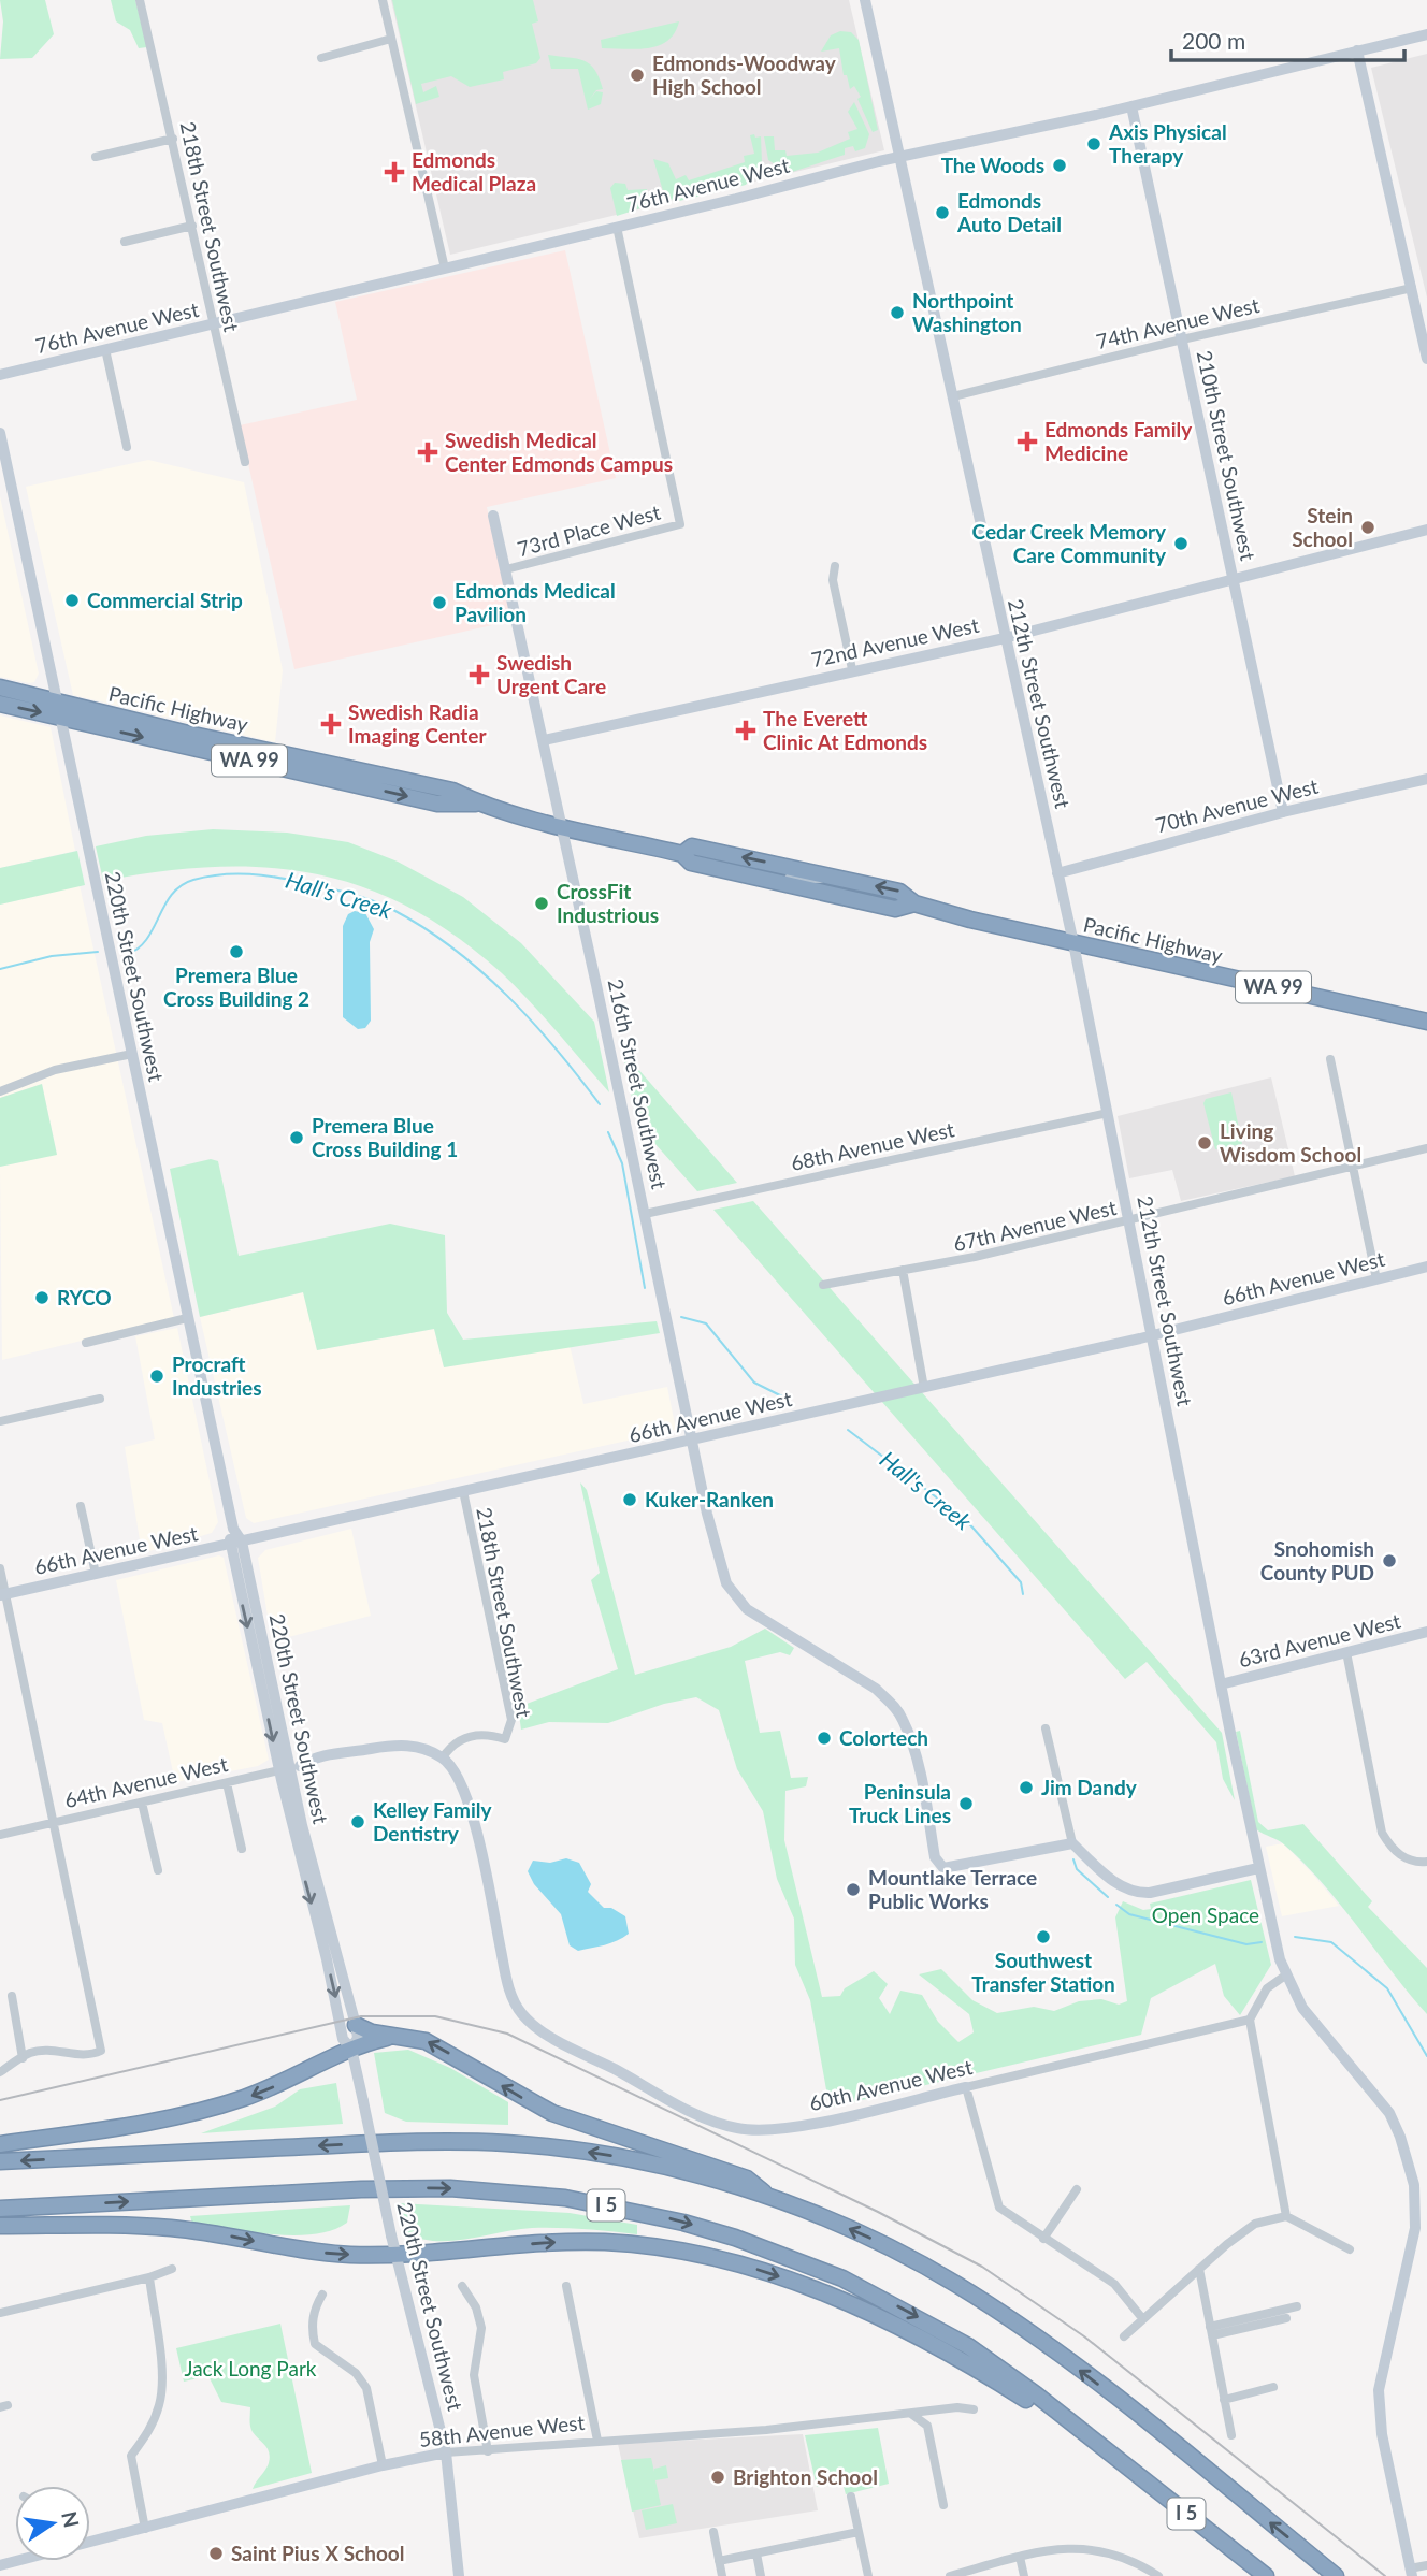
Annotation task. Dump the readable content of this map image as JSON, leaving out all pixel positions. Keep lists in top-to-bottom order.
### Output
{
  "streets": {
    "highway": ["Pacific Highway", "WA 99", "I 5"],
    "street": [
      "76th Avenue West",
      "218th Street Southwest",
      "74th Avenue West",
      "210th Street Southwest",
      "73rd Place West",
      "72nd Avenue West",
      "212th Street Southwest",
      "70th Avenue West",
      "220th Street Southwest",
      "216th Street Southwest",
      "68th Avenue West",
      "67th Avenue West",
      "66th Avenue West",
      "63rd Avenue West",
      "64th Avenue West",
      "60th Avenue West",
      "58th Avenue West"
    ]
  },
  "crossings": [
    ["76th Avenue West", "218th Street Southwest"],
    ["76th Avenue West", "210th Street Southwest"],
    ["76th Avenue West", "73rd Place West"],
    ["76th Avenue West", "212th Street Southwest"],
    ["218th Street Southwest", "66th Avenue West"],
    ["218th Street Southwest", "64th Avenue West"],
    ["218th Street Southwest", "60th Avenue West"],
    ["74th Avenue West", "210th Street Southwest"],
    ["74th Avenue West", "212th Street Southwest"],
    ["210th Street Southwest", "72nd Avenue West"],
    ["210th Street Southwest", "70th Avenue West"],
    ["73rd Place West", "216th Street Southwest"],
    ["72nd Avenue West", "212th Street Southwest"],
    ["72nd Avenue West", "216th Street Southwest"],
    ["212th Street Southwest", "Pacific Highway"],
    ["212th Street Southwest", "70th Avenue West"],
    ["212th Street Southwest", "68th Avenue West"],
    ["212th Street Southwest", "67th Avenue West"],
    ["212th Street Southwest", "66th Avenue West"],
    ["212th Street Southwest", "63rd Avenue West"],
    ["Pacific Highway", "220th Street Southwest"],
    ["Pacific Highway", "216th Street Southwest"],
    ["220th Street Southwest", "66th Avenue West"],
    ["220th Street Southwest", "64th Avenue West"],
    ["220th Street Southwest", "58th Avenue West"],
    ["216th Street Southwest", "68th Avenue West"],
    ["216th Street Southwest", "66th Avenue West"],
    ["64th Avenue West", "60th Avenue West"]
  ],
  "water": ["Hall's Creek"],
  "parks": ["Open Space", "Jack Long Park"],
  "places": {
    "other": [
      "Edmonds-Woodway High School",
      "Axis Physical Therapy",
      "The Woods",
      "Edmonds Auto Detail",
      "Northpoint Washington",
      "Stein School",
      "Cedar Creek Memory Care Community",
      "Commercial Strip",
      "Edmonds Medical Pavilion",
      "CrossFit Industrious",
      "Premera Blue Cross Building 2",
      "Premera Blue Cross Building 1",
      "Living Wisdom School",
      "RYCO",
      "Procraft Industries",
      "Kuker-Ranken",
      "Snohomish County PUD",
      "Colortech",
      "Jim Dandy",
      "Peninsula Truck Lines",
      "Kelley Family Dentistry",
      "Mountlake Terrace Public Works",
      "Southwest Transfer Station",
      "Brighton School",
      "Saint Pius X School"
    ],
    "health": [
      "Edmonds Medical Plaza",
      "Edmonds Family Medicine",
      "Swedish Medical Center Edmonds Campus",
      "Swedish Urgent Care",
      "Swedish Radia Imaging Center",
      "The Everett Clinic At Edmonds"
    ]
  },
  "scale_bar": "200 m",
  "north": "right"
}
